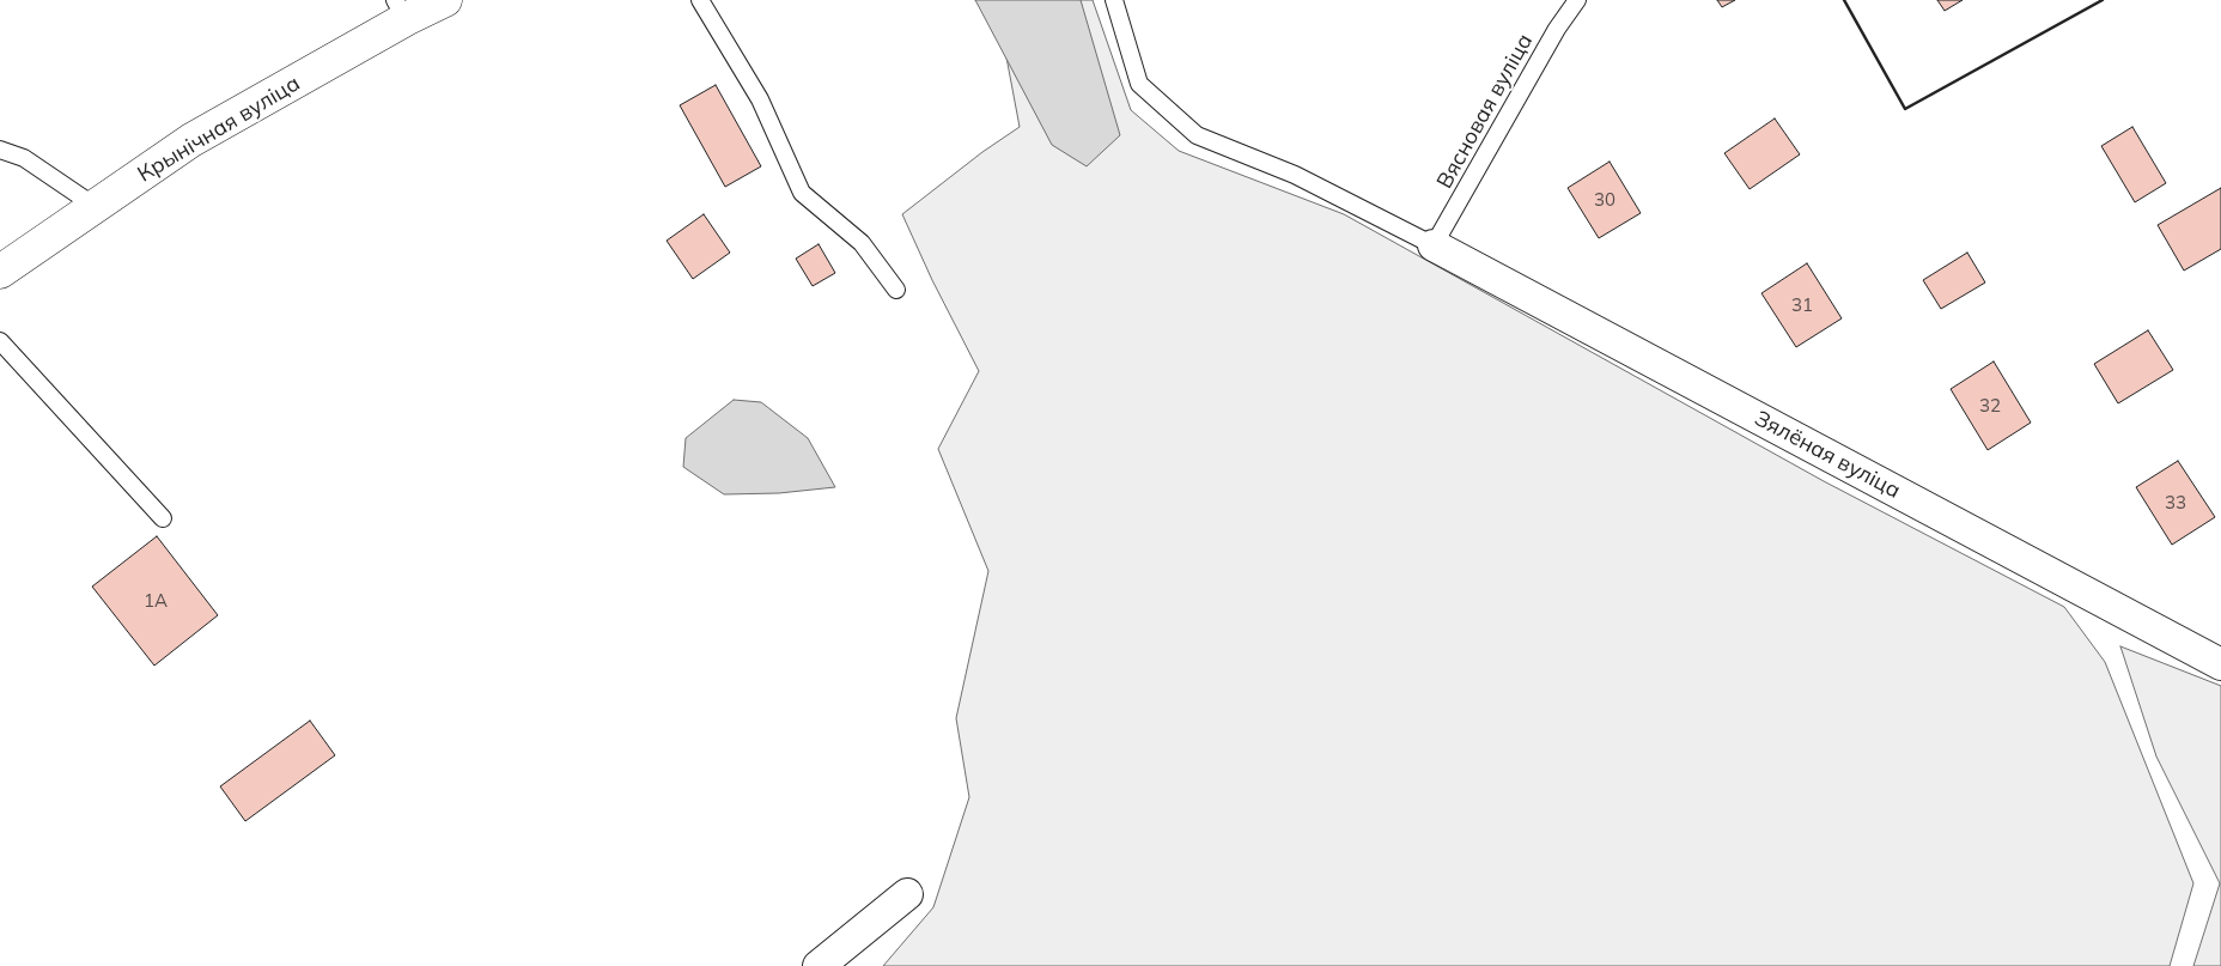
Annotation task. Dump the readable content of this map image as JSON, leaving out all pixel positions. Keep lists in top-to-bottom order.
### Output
{
  "streets": {
    "street": ["Крынічная вуліца", "Зялёная вуліца"],
    "lane": ["Вясновая вуліца"]
  },
  "crossings": [
    ["Вясновая вуліца", "Зялёная вуліца"]
  ],
  "house_numbers": [
    "30",
    "31",
    "32",
    "33",
    "1А"
  ]
}
